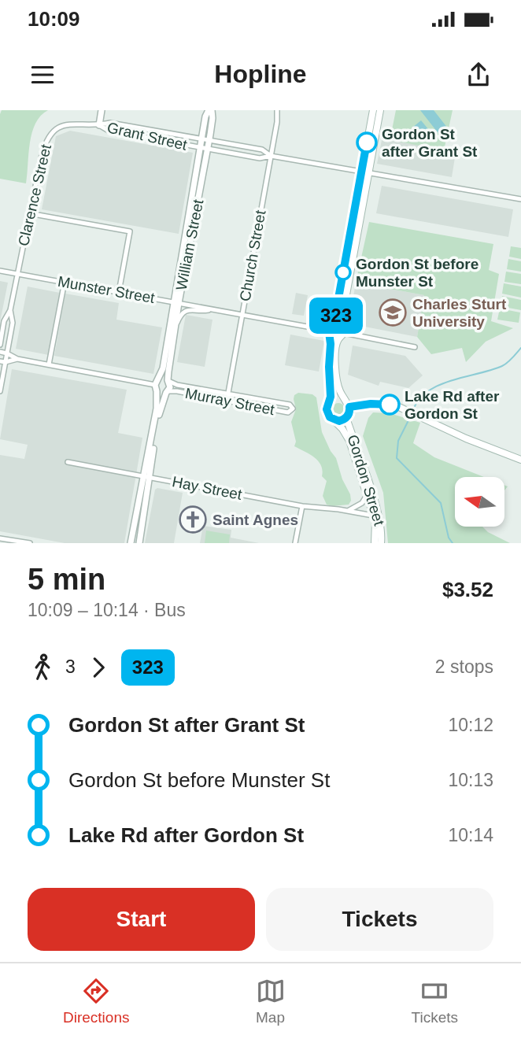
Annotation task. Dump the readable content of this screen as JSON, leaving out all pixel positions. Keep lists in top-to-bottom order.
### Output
{
  "streets": {
    "main road": ["Gordon Street"],
    "street": [
      "Grant Street",
      "Clarence Street",
      "William Street",
      "Church Street",
      "Munster Street",
      "Murray Street",
      "Hay Street"
    ]
  },
  "crossings": [
    ["Grant Street", "Clarence Street"],
    ["Grant Street", "William Street"],
    ["Grant Street", "Church Street"],
    ["Clarence Street", "Munster Street"],
    ["William Street", "Munster Street"],
    ["William Street", "Murray Street"],
    ["William Street", "Hay Street"],
    ["Church Street", "Munster Street"],
    ["Church Street", "Murray Street"],
    ["Gordon Street", "Hay Street"]
  ],
  "places": {
    "other": ["Gordon St after Grant St", "Gordon St before Munster St", "Lake Rd after Gordon St"],
    "school or university": ["Charles Sturt University"],
    "church": ["Saint Agnes"]
  },
  "lines": ["bus line 323"],
  "north": "left",
  "page": {
    "status": "10:09",
    "header": "Hopline",
    "on_map": "323",
    "heading": ["5 min", "10:09 – 10:14 · Bus", "$3.52"],
    "legs": ["3", "323", "2 stops"],
    "list": [
      {
        "name": "Gordon St after Grant St",
        "value": "10:12"
      },
      {
        "name": "Gordon St before Munster St",
        "value": "10:13"
      },
      {
        "name": "Lake Rd after Gordon St",
        "value": "10:14"
      }
    ],
    "buttons": ["Start", "Tickets"],
    "tabs": ["Directions", "Map", "Tickets"]
  }
}
